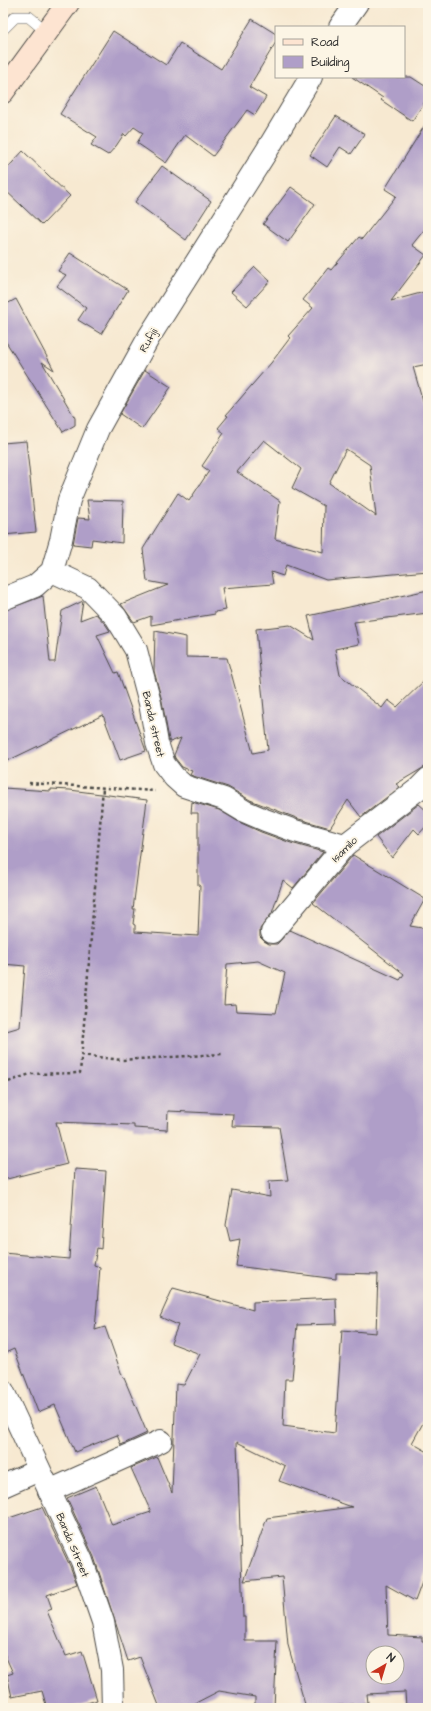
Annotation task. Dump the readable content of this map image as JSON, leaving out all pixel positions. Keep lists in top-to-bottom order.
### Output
{
  "streets": {
    "street": [
      "Rufiji",
      "Banda street",
      "Isamilo",
      "Banda Street"
    ]
  },
  "crossings": [
    ["Rufiji", "Banda street"],
    ["Banda street", "Isamilo"]
  ],
  "legend": ["Road", "Building"],
  "north": "top right"
}
